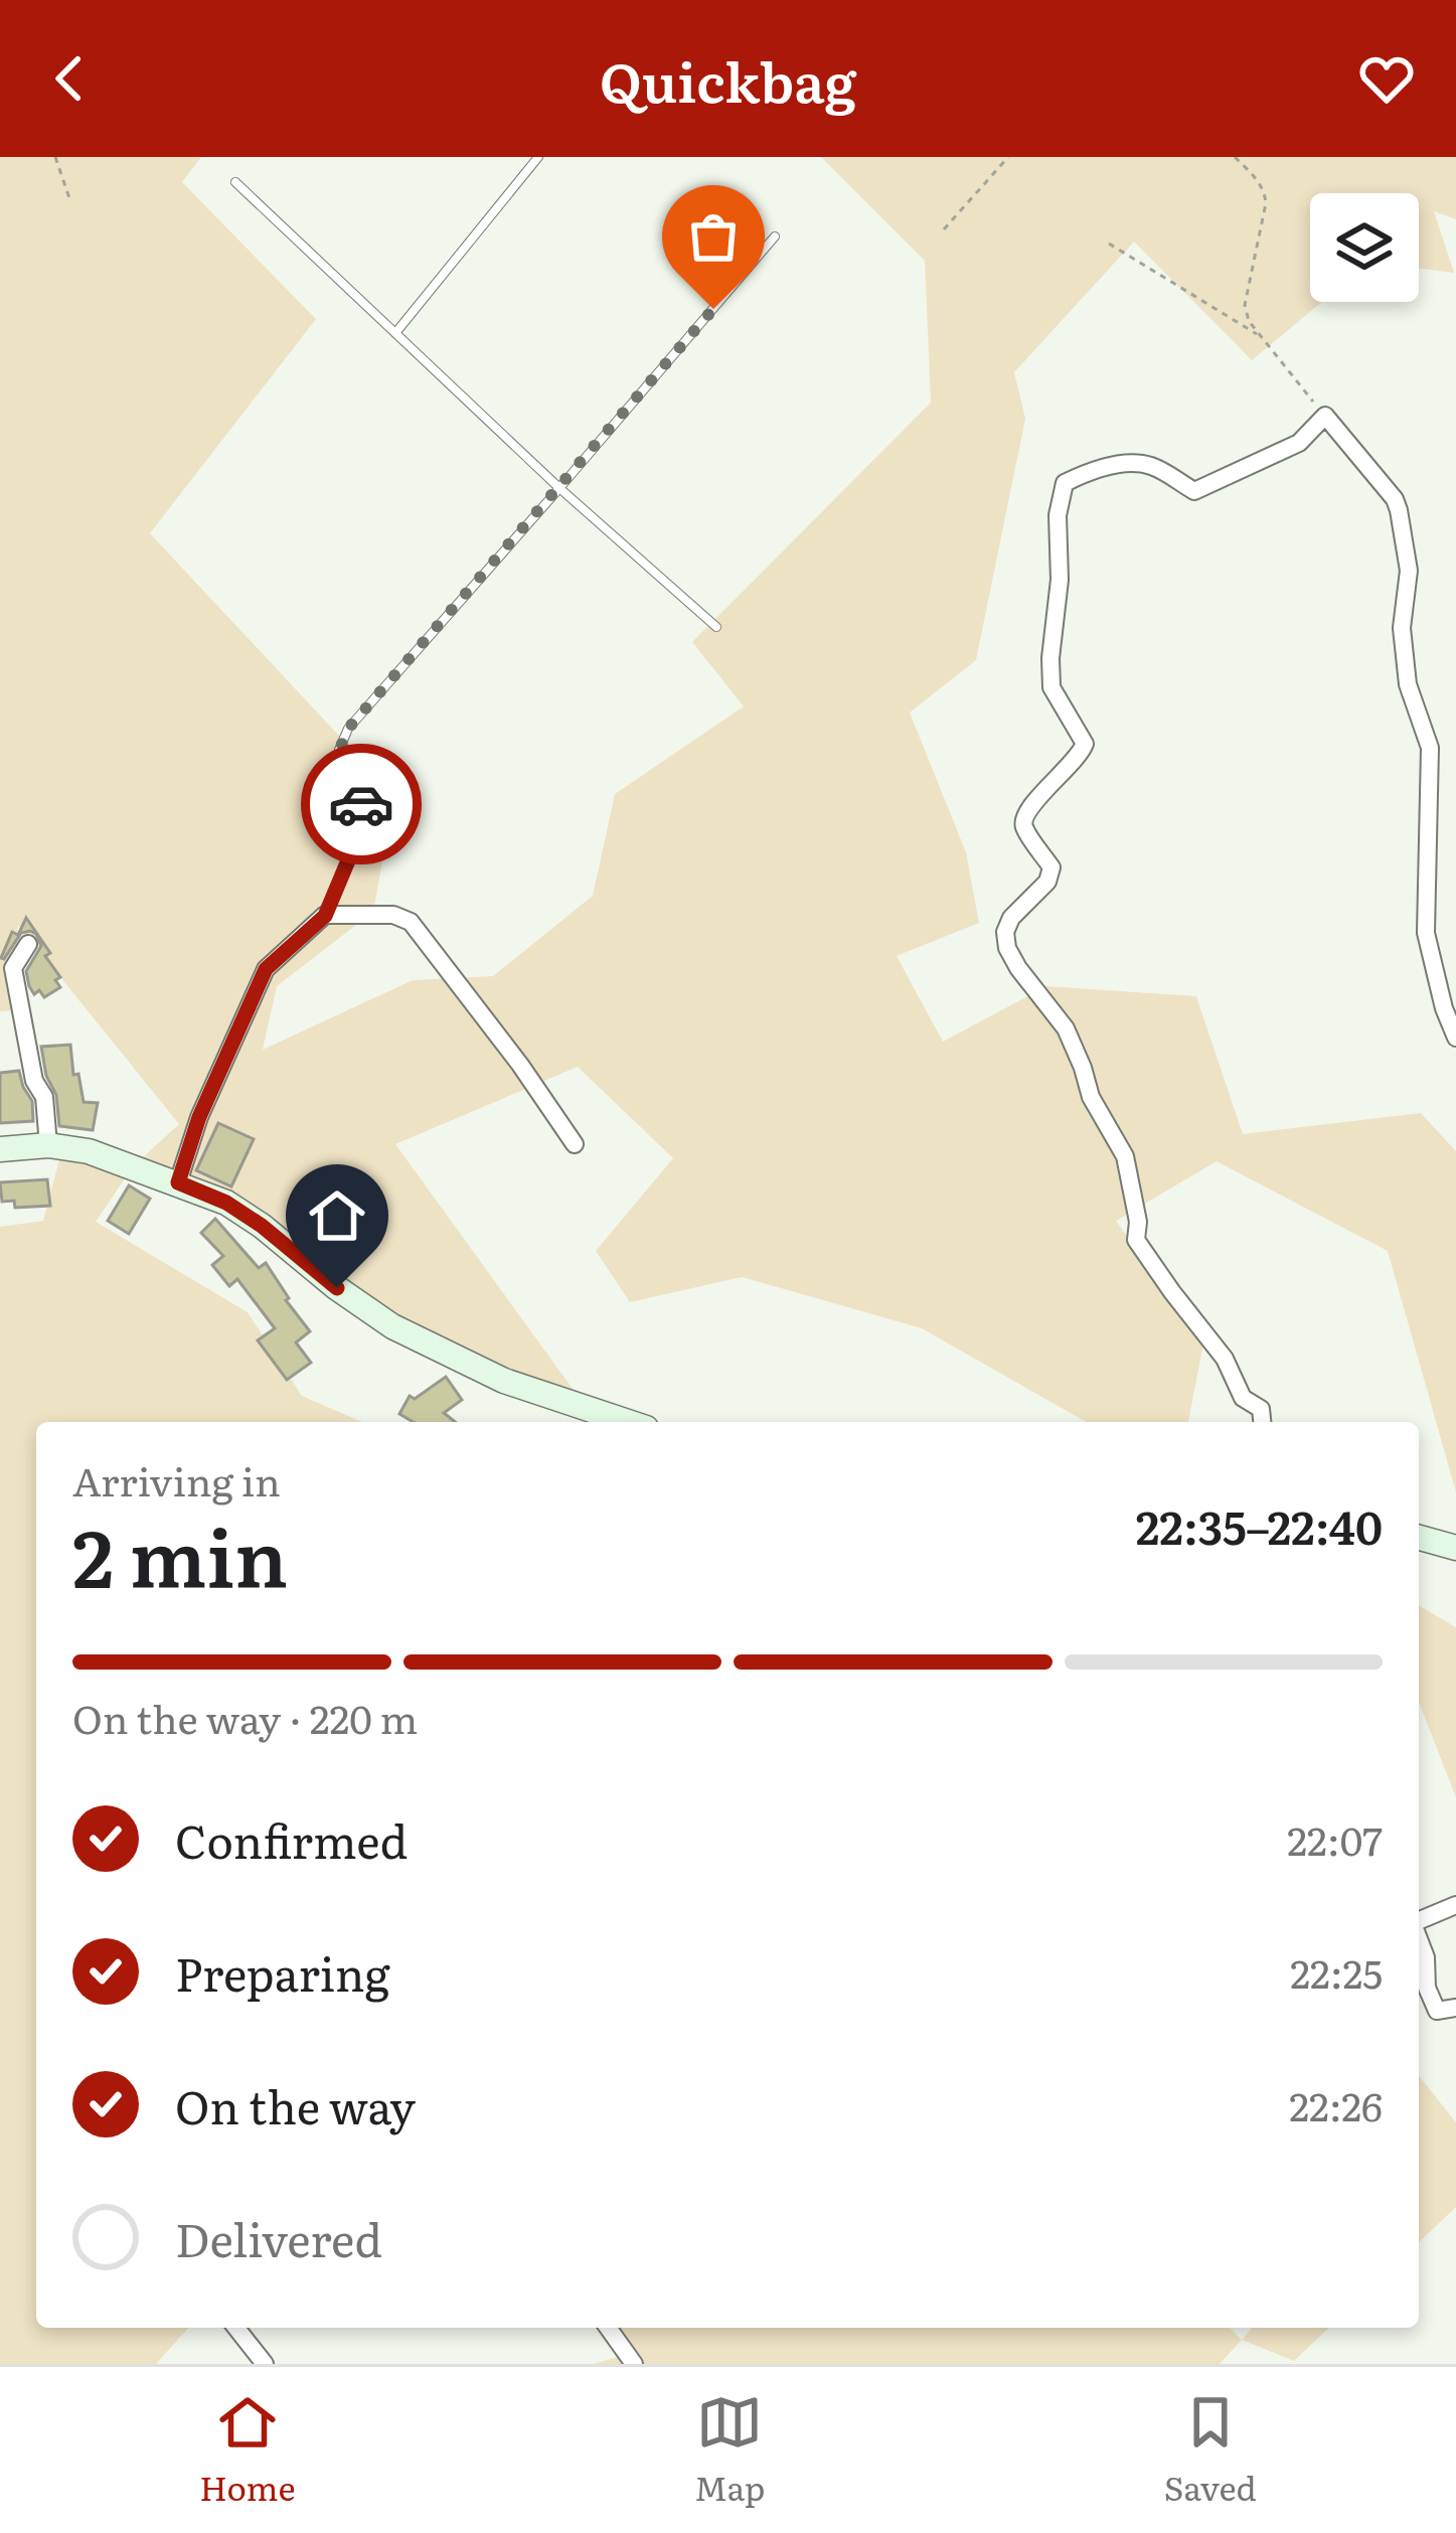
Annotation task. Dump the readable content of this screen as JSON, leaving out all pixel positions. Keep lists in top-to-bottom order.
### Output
{
  "page": {
    "header": "Quickbag",
    "heading": ["2 min", "Arriving in", "22:35–22:40"],
    "bar": "On the way · 220 m",
    "list": [
      ["Confirmed", "22:07"],
      ["Preparing", "22:25"],
      ["On the way", "22:26"],
      "Delivered"
    ],
    "tabs": ["Home", "Map", "Saved"]
  }
}
